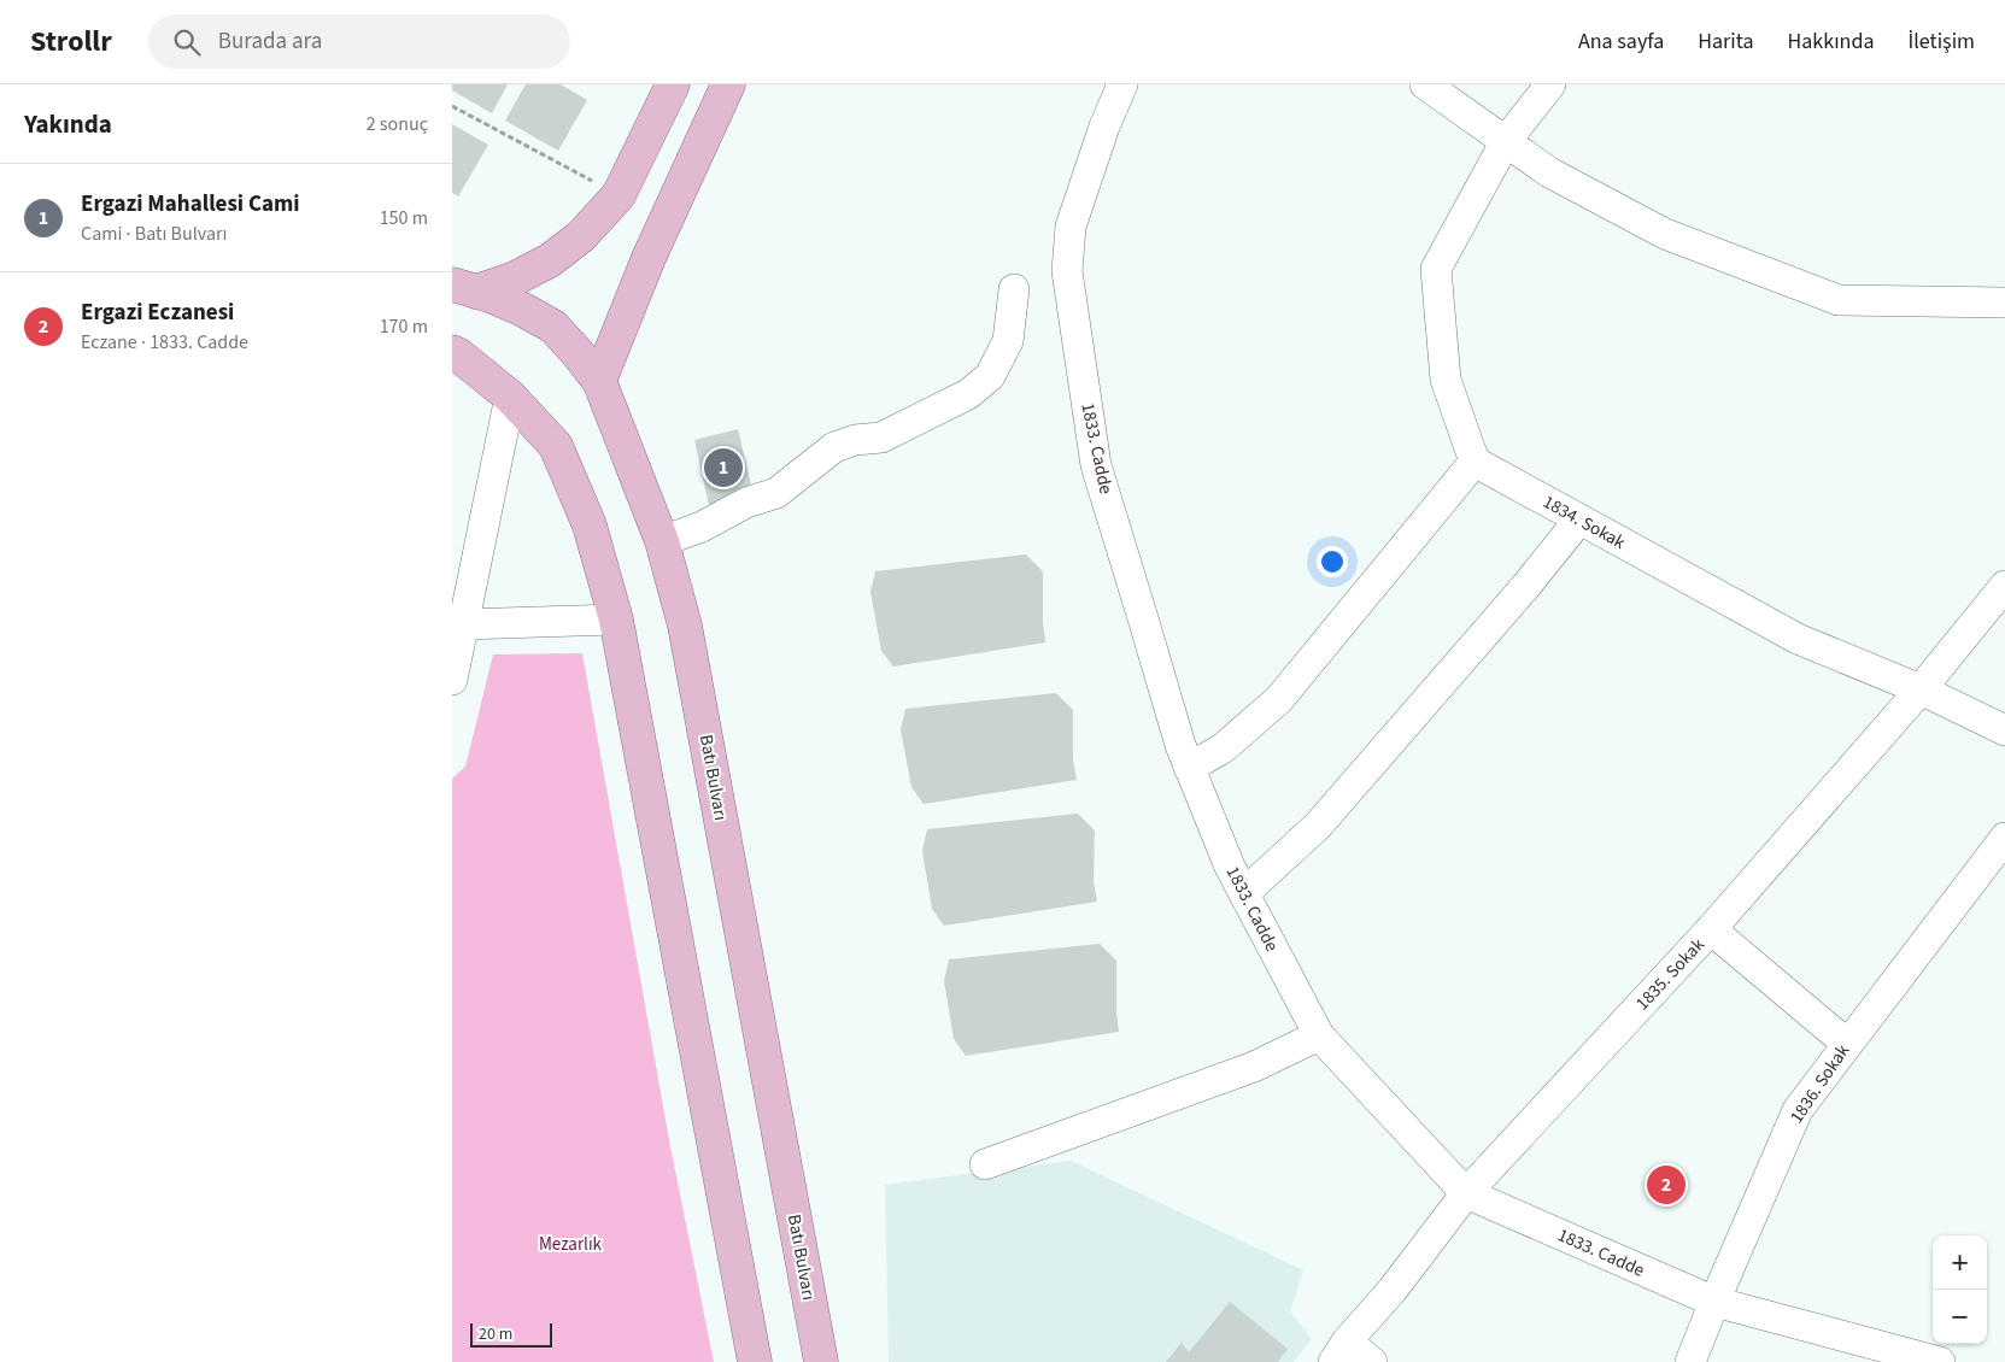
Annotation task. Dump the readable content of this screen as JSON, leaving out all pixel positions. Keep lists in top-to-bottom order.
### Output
{
  "streets": {
    "main road": ["Batı Bulvarı"],
    "street": [
      "1833. Cadde",
      "1834. Sokak",
      "1835. Sokak",
      "1836. Sokak"
    ]
  },
  "crossings": [
    ["1833. Cadde", "1835. Sokak"],
    ["1833. Cadde", "1836. Sokak"],
    ["1834. Sokak", "1835. Sokak"]
  ],
  "parks": ["Mezarlık"],
  "scale_bar": "20 m",
  "page": {
    "header": "Strollr",
    "search": "Burada ara",
    "nav": [
      "Ana sayfa",
      "Harita",
      "Hakkında",
      "İletişim"
    ],
    "heading": ["Yakında", "2 sonuç"],
    "list": [
      {
        "mark": "1",
        "name": "Ergazi Mahallesi Cami",
        "note": "Cami · Batı Bulvarı",
        "value": "150 m"
      },
      {
        "mark": "2",
        "name": "Ergazi Eczanesi",
        "note": "Eczane · 1833. Cadde",
        "value": "170 m"
      }
    ],
    "pins": ["1", "2"],
    "map_buttons": ["+", "−"],
    "scale": "20 m"
  }
}
